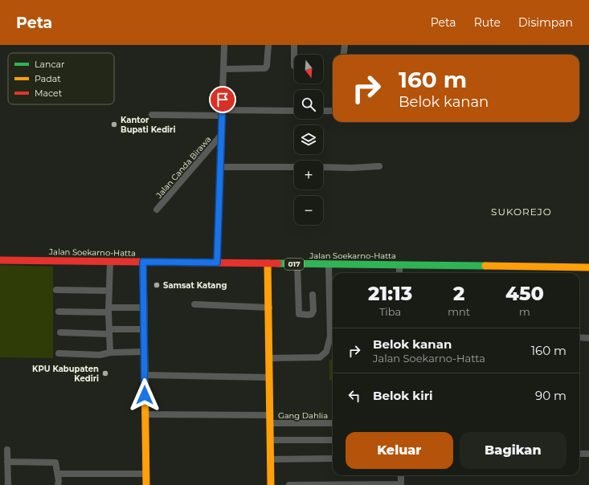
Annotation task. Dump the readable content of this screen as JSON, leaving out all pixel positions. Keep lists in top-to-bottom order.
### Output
{
  "streets": {
    "main road": ["Jalan Soekarno-Hatta", "017"],
    "street": ["Jalan Canda Birawa", "Gang Dahlia"]
  },
  "districts": ["SUKOREJO"],
  "places": ["Kantor Bupati Kediri", "Samsat Katang", "KPU Kabupaten Kediri"],
  "legend": ["Lancar", "Padat", "Macet"],
  "north": "bottom",
  "page": {
    "header": "Peta",
    "nav": ["Peta", "Rute", "Disimpan"],
    "map_buttons": ["+", "−"],
    "turn": ["160 m", "Belok kanan"],
    "eta": [
      "21:13",
      "Tiba",
      "2",
      "mnt",
      "450",
      "m"
    ],
    "list": [
      {
        "name": "Belok kanan",
        "note": "Jalan Soekarno-Hatta",
        "value": "160 m"
      },
      {
        "name": "Belok kiri",
        "value": "90 m"
      }
    ],
    "buttons": ["Keluar", "Bagikan"]
  }
}
